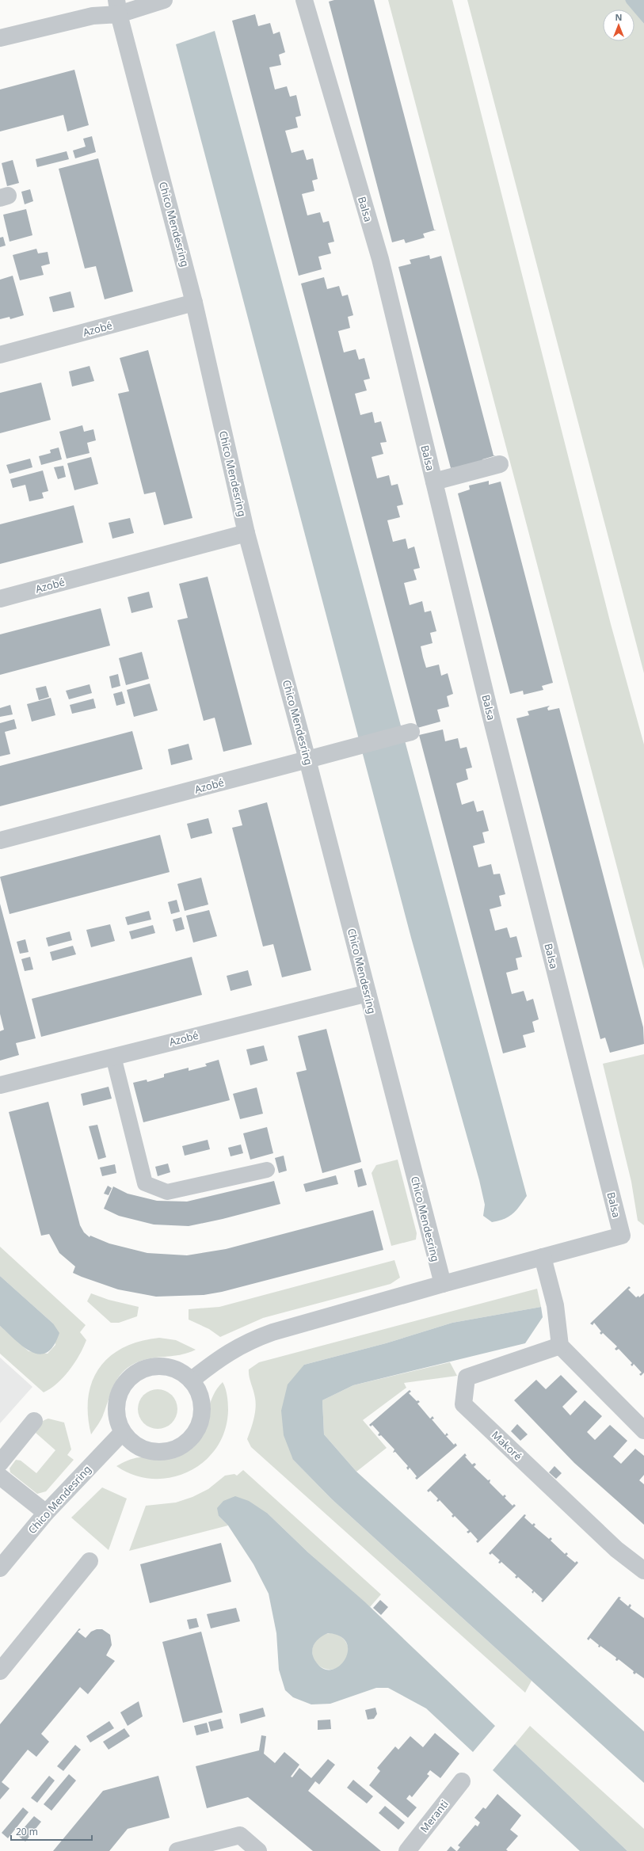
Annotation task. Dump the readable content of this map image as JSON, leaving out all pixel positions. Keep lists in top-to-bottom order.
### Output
{
  "streets": {
    "street": [
      "Balsa",
      "Chico Mendesring",
      "Azobé",
      "Makoré",
      "Meranti"
    ]
  },
  "crossings": [
    ["Balsa", "Chico Mendesring"],
    ["Chico Mendesring", "Azobé"]
  ],
  "scale_bar": "20 m",
  "north": "top"
}
